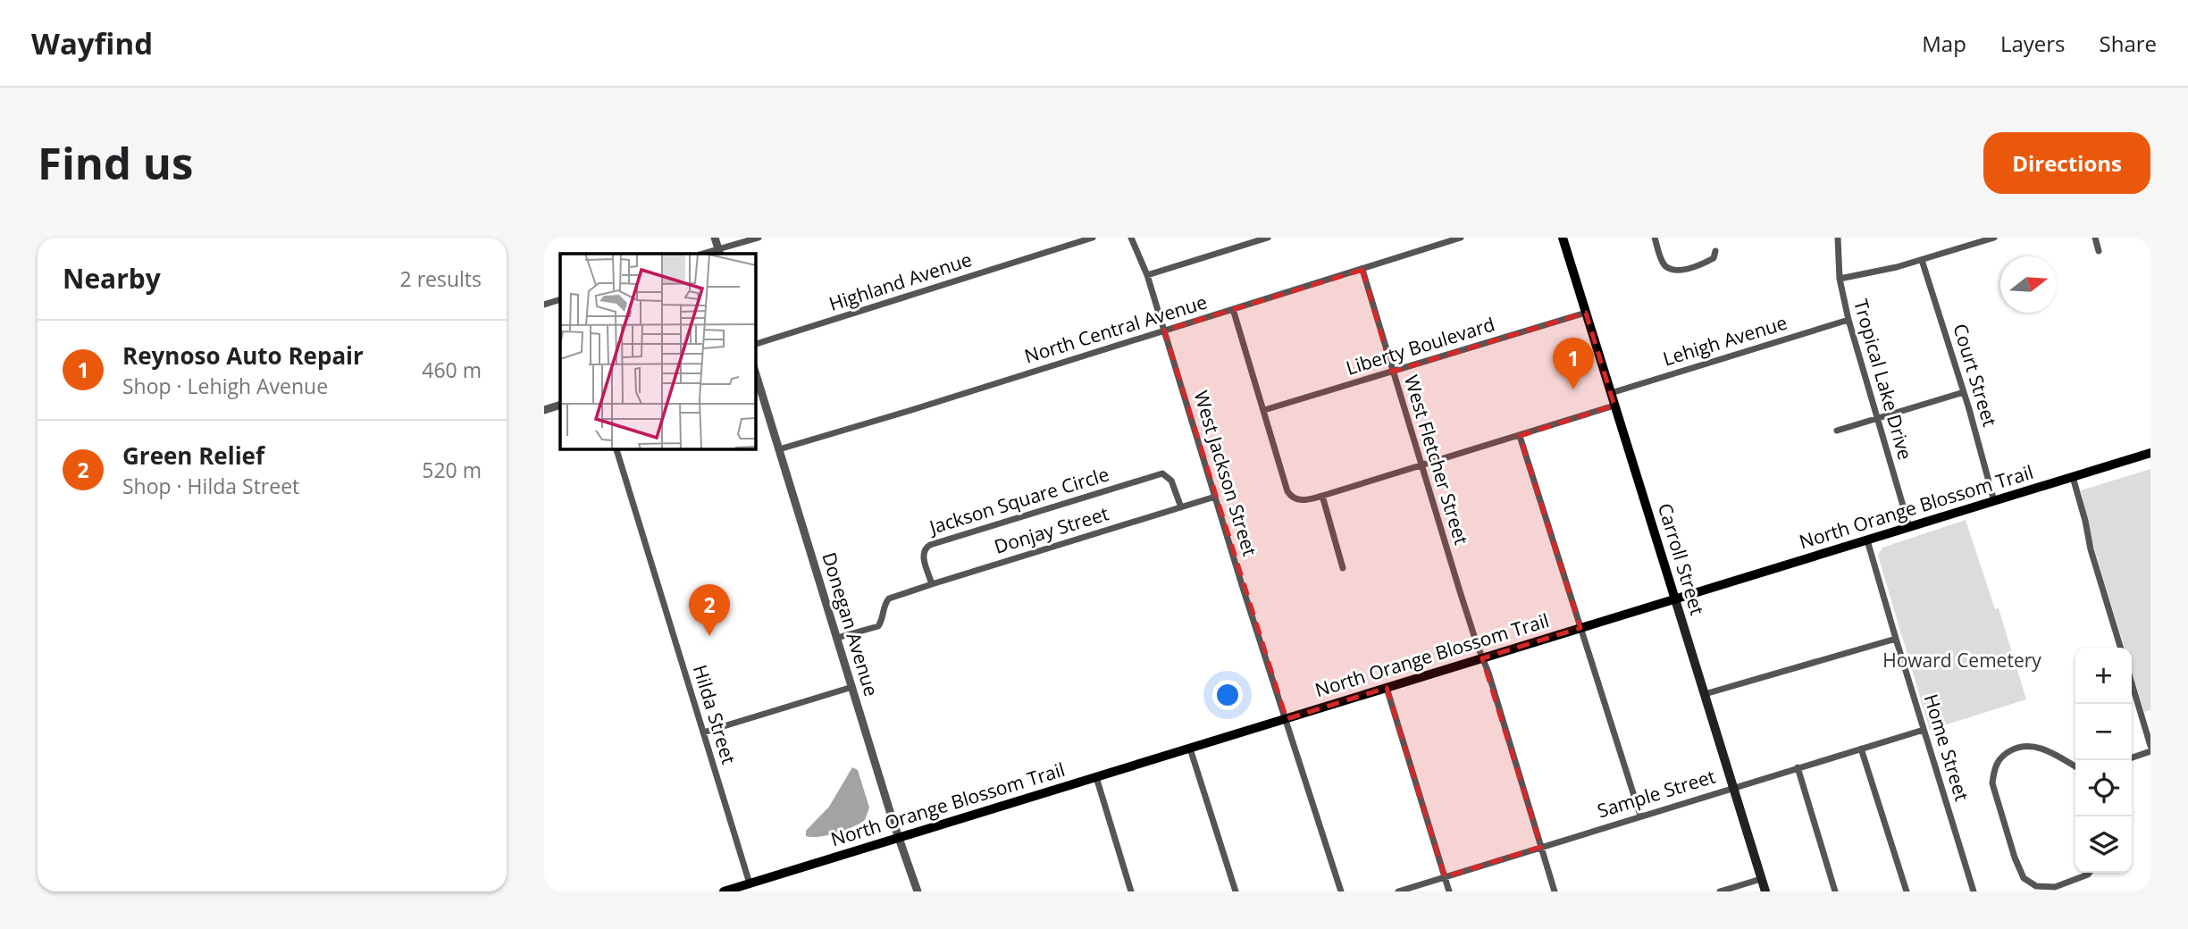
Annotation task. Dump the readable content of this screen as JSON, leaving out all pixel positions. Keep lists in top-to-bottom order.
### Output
{
  "streets": {
    "main road": ["North Orange Blossom Trail", "Carroll Street"],
    "street": [
      "Highland Avenue",
      "North Central Avenue",
      "Lehigh Avenue",
      "Liberty Boulevard",
      "Court Street",
      "Tropical Lake Drive",
      "West Fletcher Street",
      "West Jackson Street",
      "Jackson Square Circle",
      "Donjay Street",
      "Donegan Avenue",
      "Hilda Street",
      "Home Street",
      "Sample Street"
    ]
  },
  "crossings": [
    ["North Central Avenue", "West Fletcher Street"],
    ["North Central Avenue", "West Jackson Street"],
    ["North Central Avenue", "Donegan Avenue"],
    ["Lehigh Avenue", "Tropical Lake Drive"],
    ["Lehigh Avenue", "Carroll Street"],
    ["Liberty Boulevard", "West Fletcher Street"],
    ["Liberty Boulevard", "Carroll Street"],
    ["Court Street", "North Orange Blossom Trail"],
    ["Tropical Lake Drive", "North Orange Blossom Trail"],
    ["West Fletcher Street", "North Orange Blossom Trail"],
    ["West Fletcher Street", "Sample Street"],
    ["West Jackson Street", "North Orange Blossom Trail"],
    ["West Jackson Street", "Donjay Street"],
    ["Jackson Square Circle", "Donjay Street"],
    ["North Orange Blossom Trail", "Carroll Street"],
    ["North Orange Blossom Trail", "Donegan Avenue"],
    ["North Orange Blossom Trail", "Hilda Street"],
    ["North Orange Blossom Trail", "Home Street"],
    ["Carroll Street", "Sample Street"],
    ["Home Street", "Sample Street"]
  ],
  "parks": ["Howard Cemetery"],
  "north": "right",
  "page": {
    "header": "Wayfind",
    "nav": ["Map", "Layers", "Share"],
    "buttons": "Directions",
    "title": "Find us",
    "heading": ["Nearby", "2 results"],
    "list": [
      {
        "mark": "1",
        "name": "Reynoso Auto Repair",
        "note": "Shop · Lehigh Avenue",
        "value": "460 m"
      },
      {
        "mark": "2",
        "name": "Green Relief",
        "note": "Shop · Hilda Street",
        "value": "520 m"
      }
    ],
    "pins": ["1", "2"],
    "map_buttons": ["+", "−"]
  }
}
